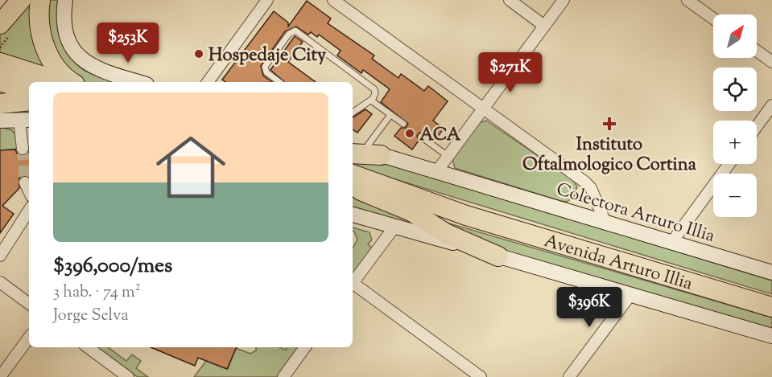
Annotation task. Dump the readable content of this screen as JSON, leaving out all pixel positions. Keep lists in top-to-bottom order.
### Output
{
  "streets": {
    "highway": ["Avenida Arturo Illia"],
    "street": ["Colectora Arturo Illia"]
  },
  "places": {
    "other": ["Hospedaje City", "ACA"],
    "health": ["Instituto Oftalmologico Cortina"]
  },
  "north": "top right",
  "page": {
    "map_buttons": ["+", "−"],
    "price": ["$253K", "$271K", "$396K"],
    "list": [
      {
        "name": "$396,000/mes",
        "note": "3 hab. · 74 m² · Jorge Selva"
      }
    ]
  }
}
